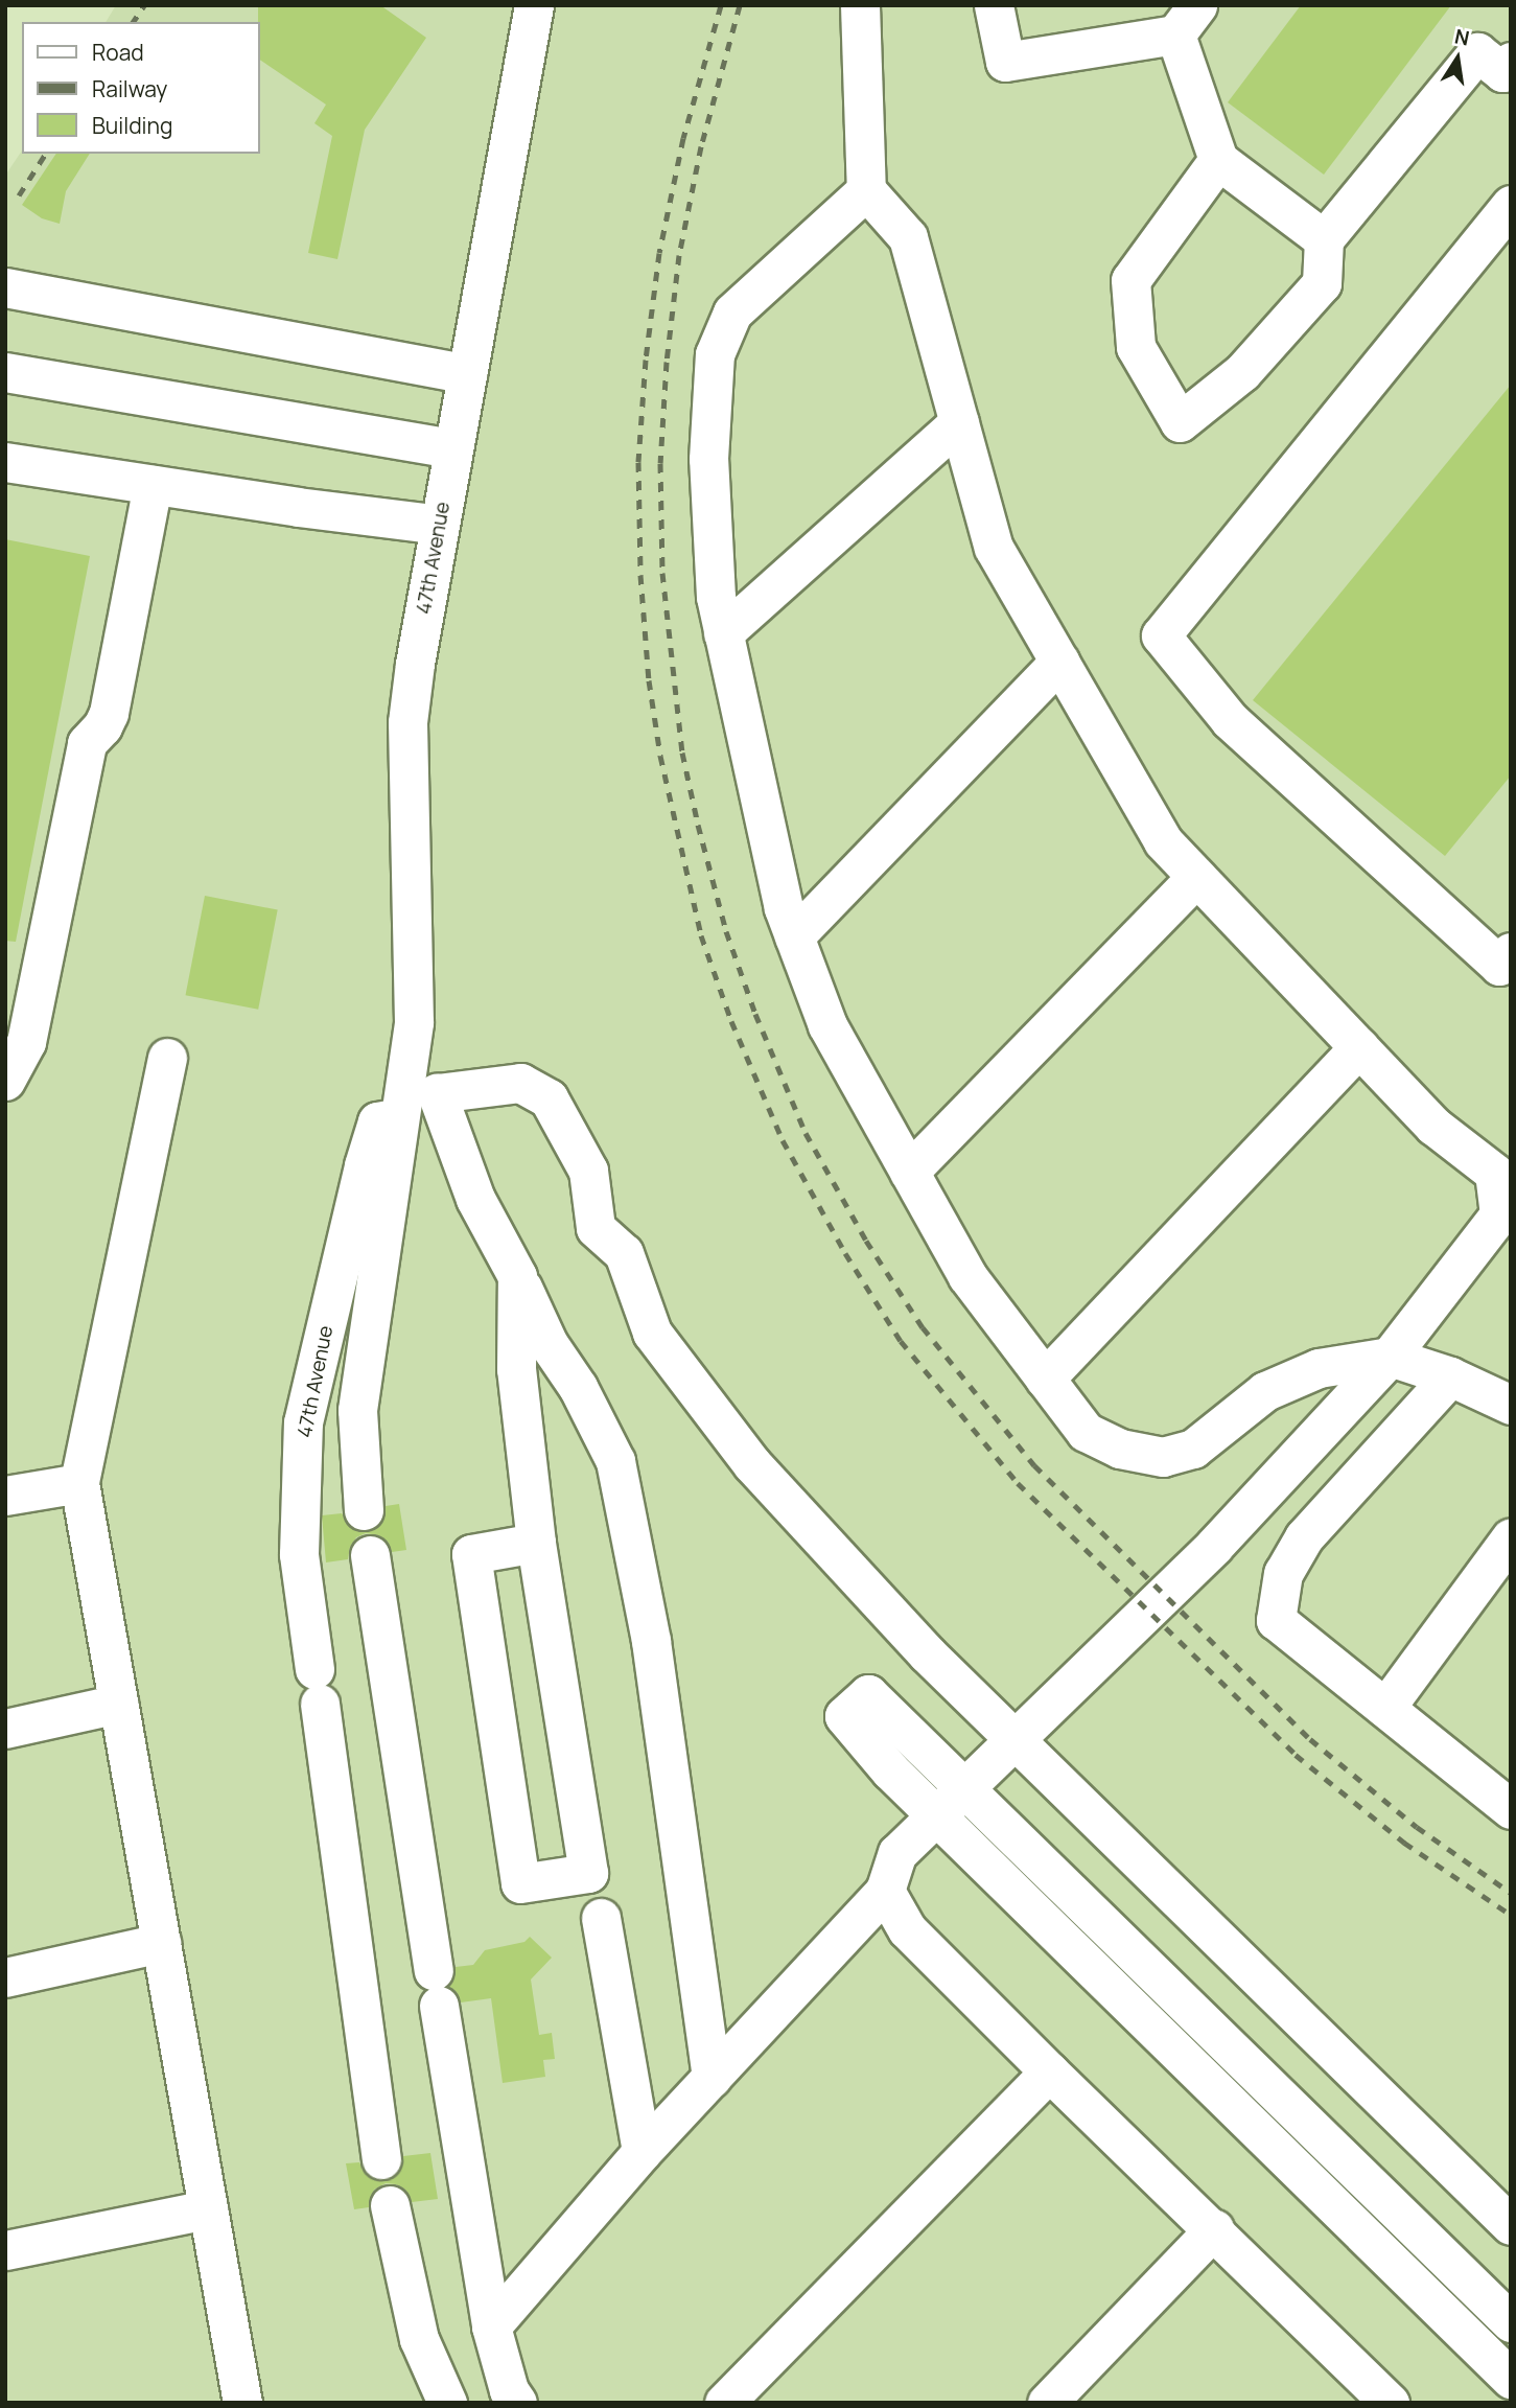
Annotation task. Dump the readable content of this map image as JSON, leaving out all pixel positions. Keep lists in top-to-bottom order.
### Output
{
  "streets": {
    "street": ["47th Avenue"]
  },
  "legend": ["Road", "Railway", "Building"],
  "north": "top"
}
